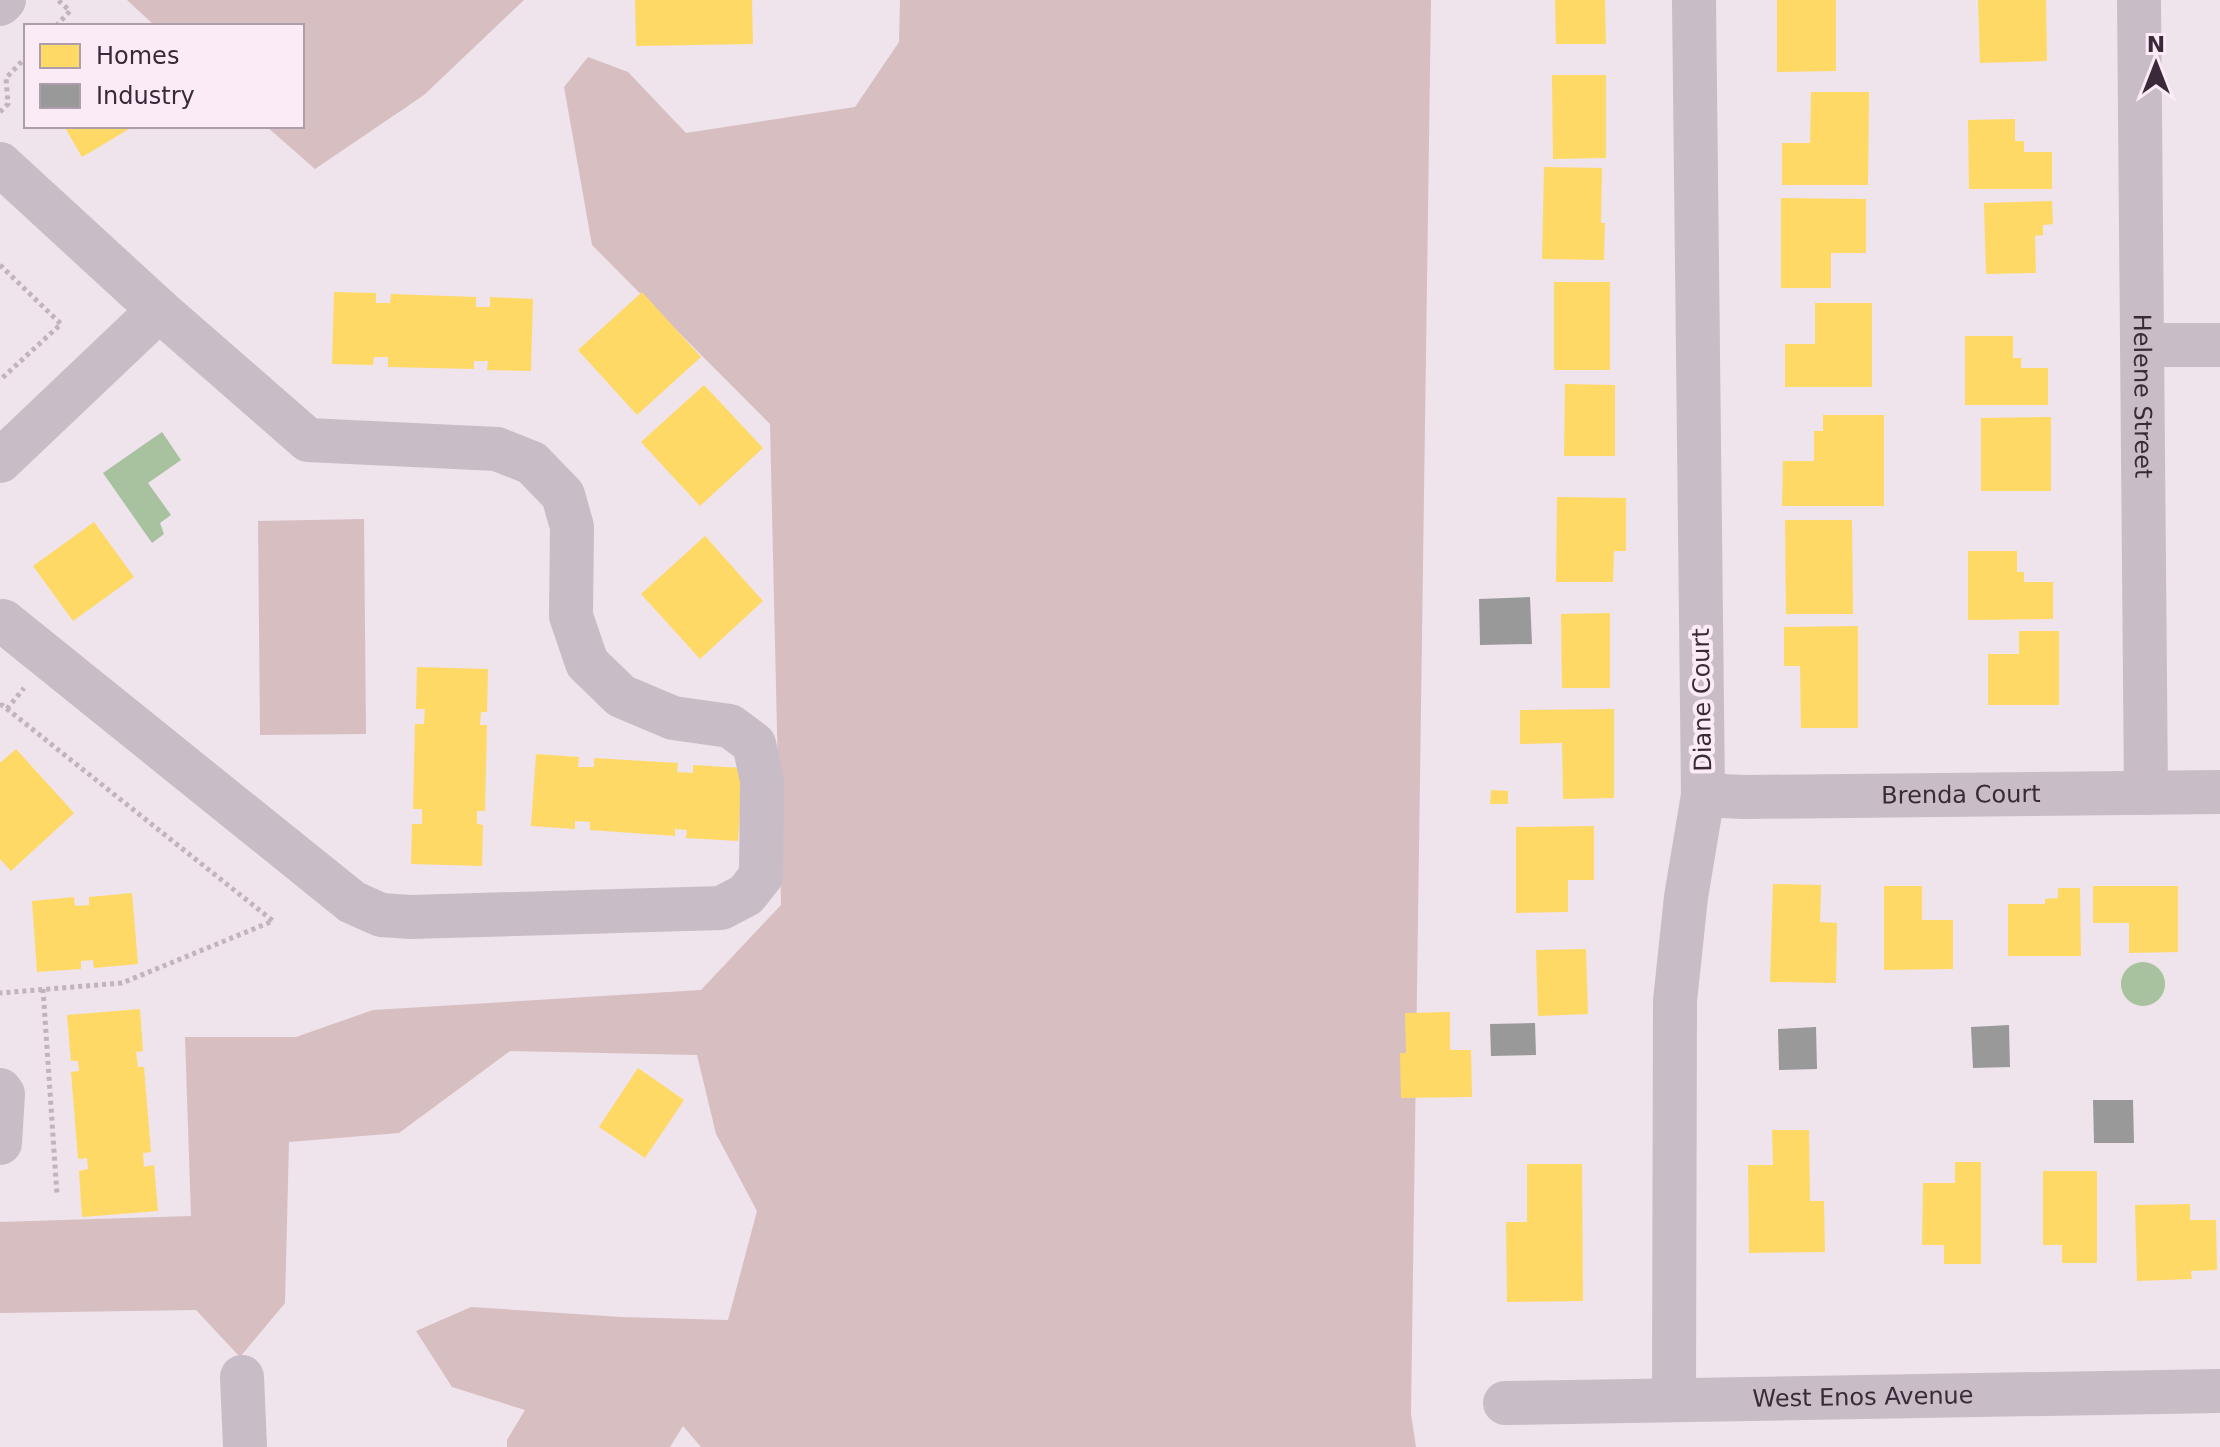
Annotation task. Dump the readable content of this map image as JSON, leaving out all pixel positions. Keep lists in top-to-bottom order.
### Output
{
  "streets": {
    "street": [
      "Helene Street",
      "Diane Court",
      "Brenda Court",
      "West Enos Avenue"
    ]
  },
  "crossings": [
    ["Helene Street", "Brenda Court"],
    ["Diane Court", "Brenda Court"],
    ["Diane Court", "West Enos Avenue"]
  ],
  "legend": ["Homes", "Industry"],
  "north": "top"
}
